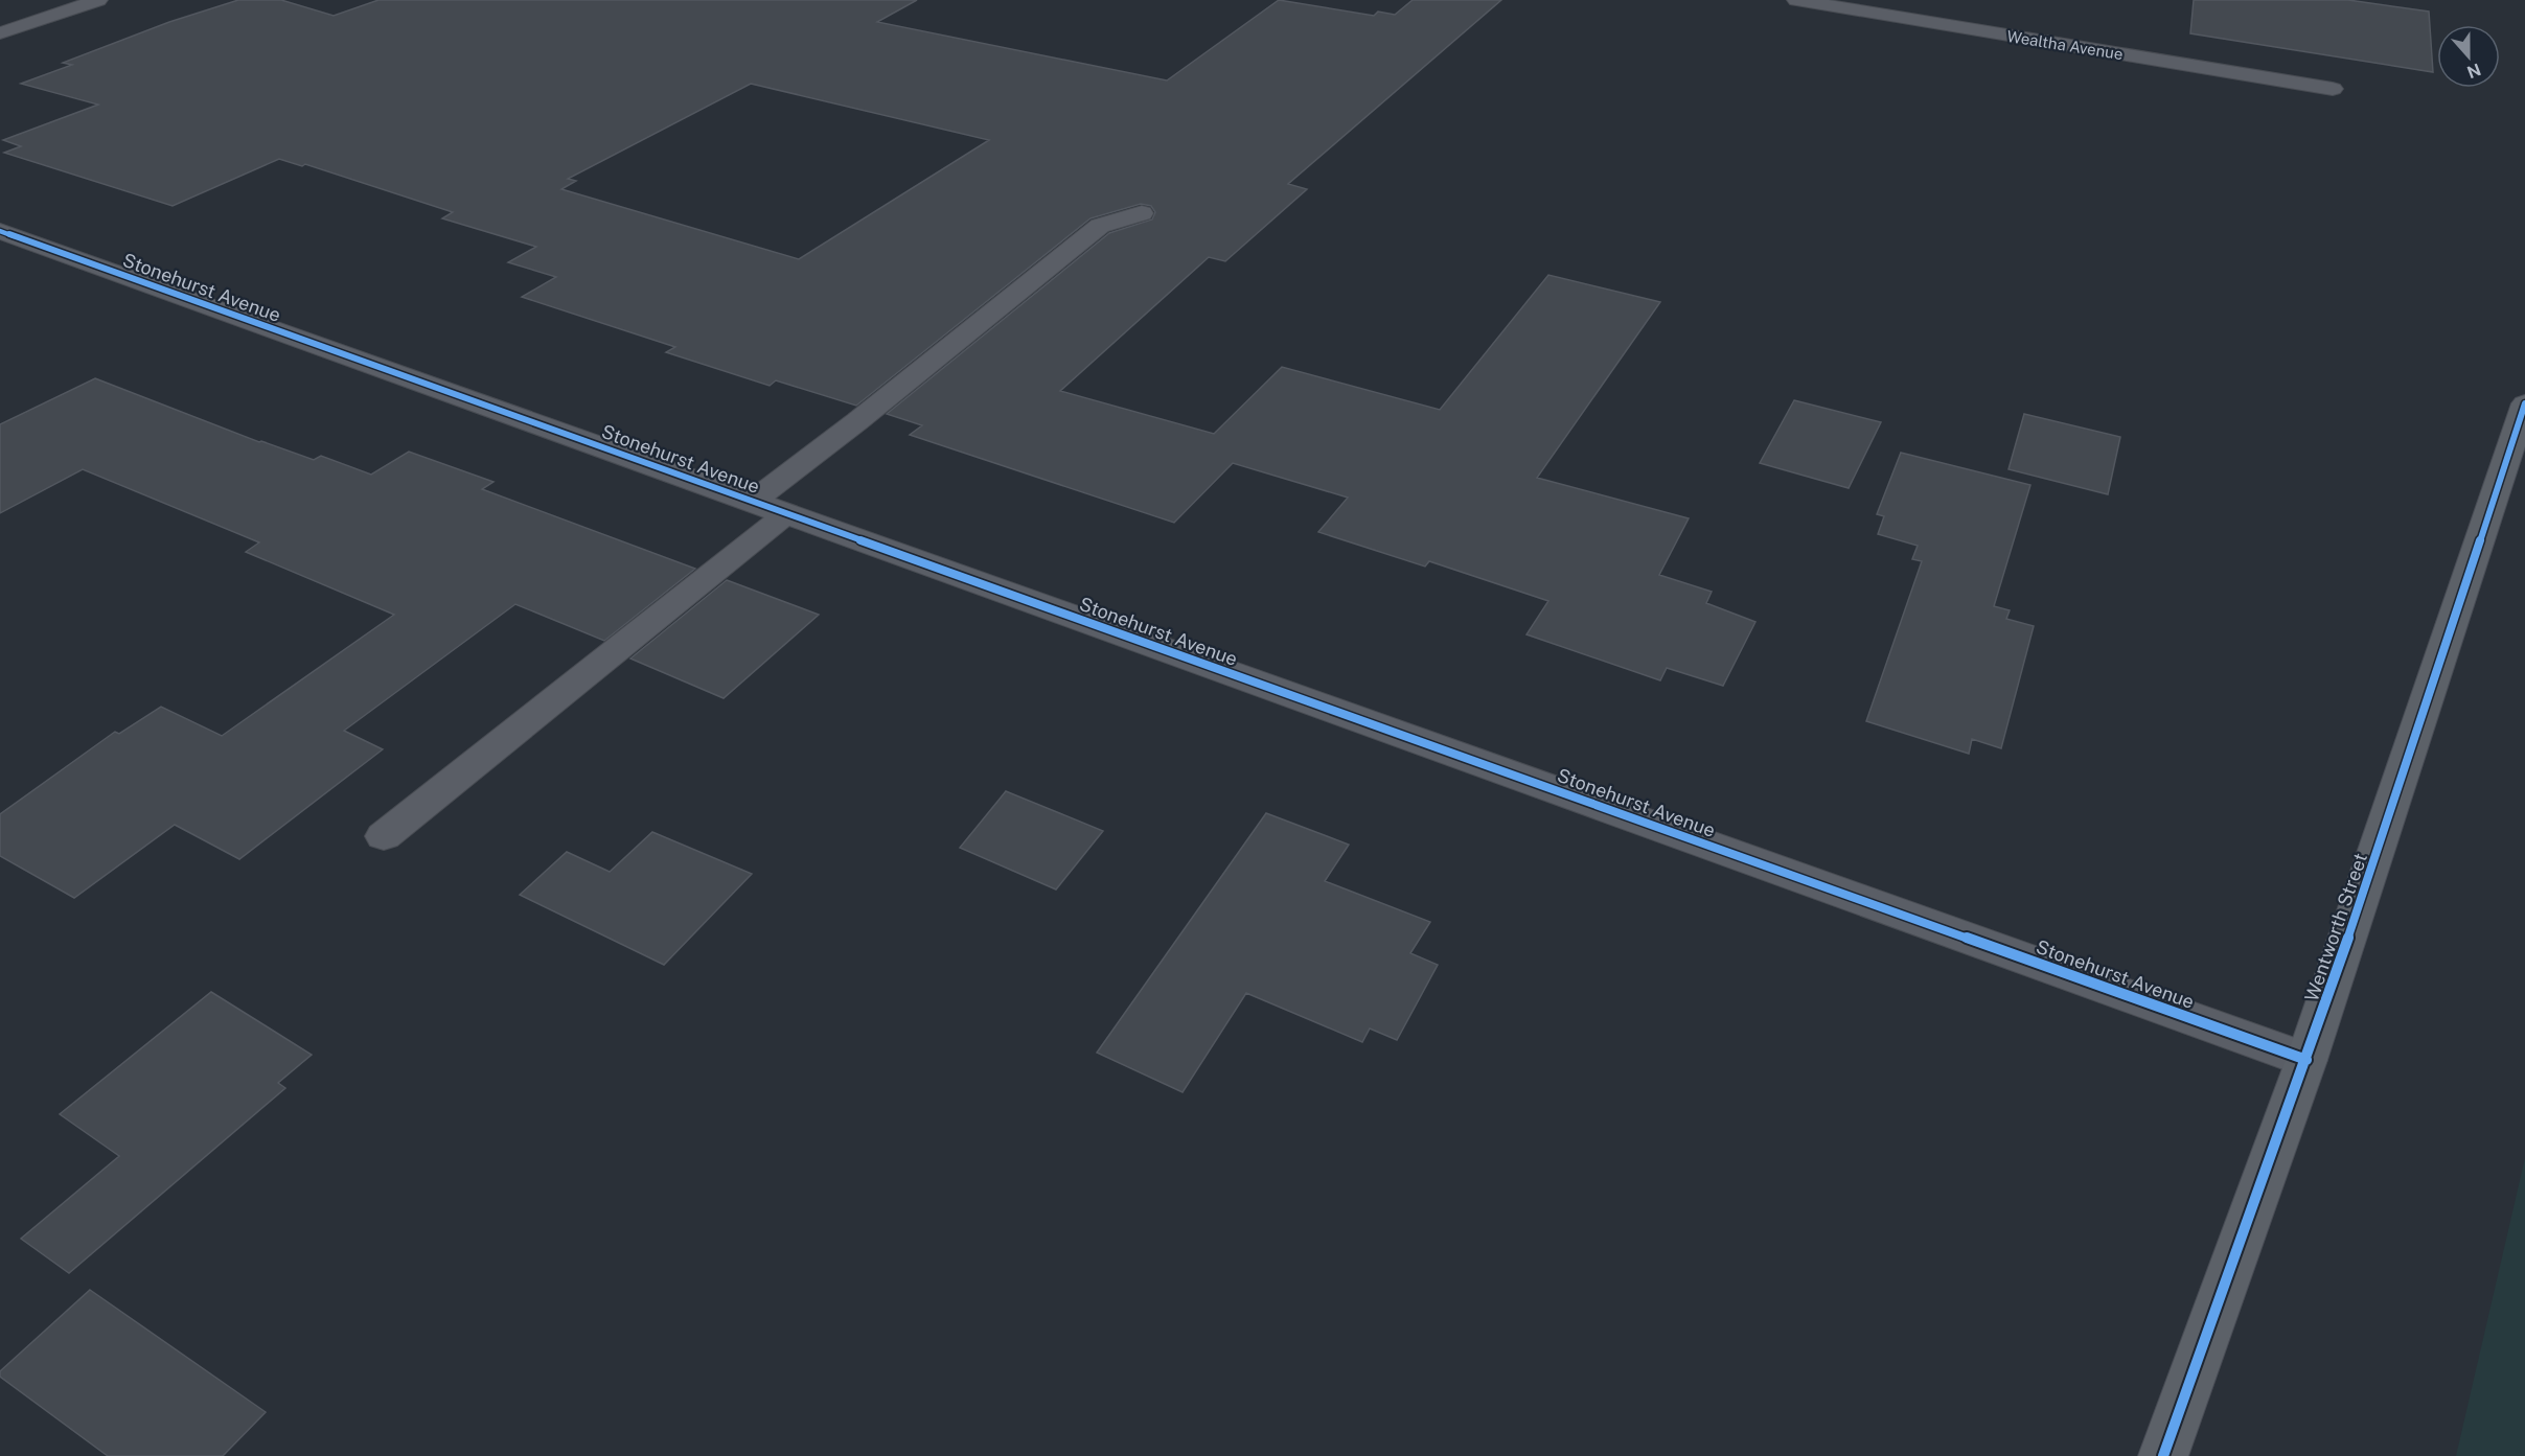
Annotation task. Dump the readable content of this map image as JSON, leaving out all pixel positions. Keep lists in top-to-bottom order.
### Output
{
  "streets": {
    "main road": ["Wentworth Street"],
    "street": ["Wealtha Avenue", "Stonehurst Avenue"]
  },
  "crossings": [
    ["Stonehurst Avenue", "Wentworth Street"]
  ],
  "north": "bottom"
}
